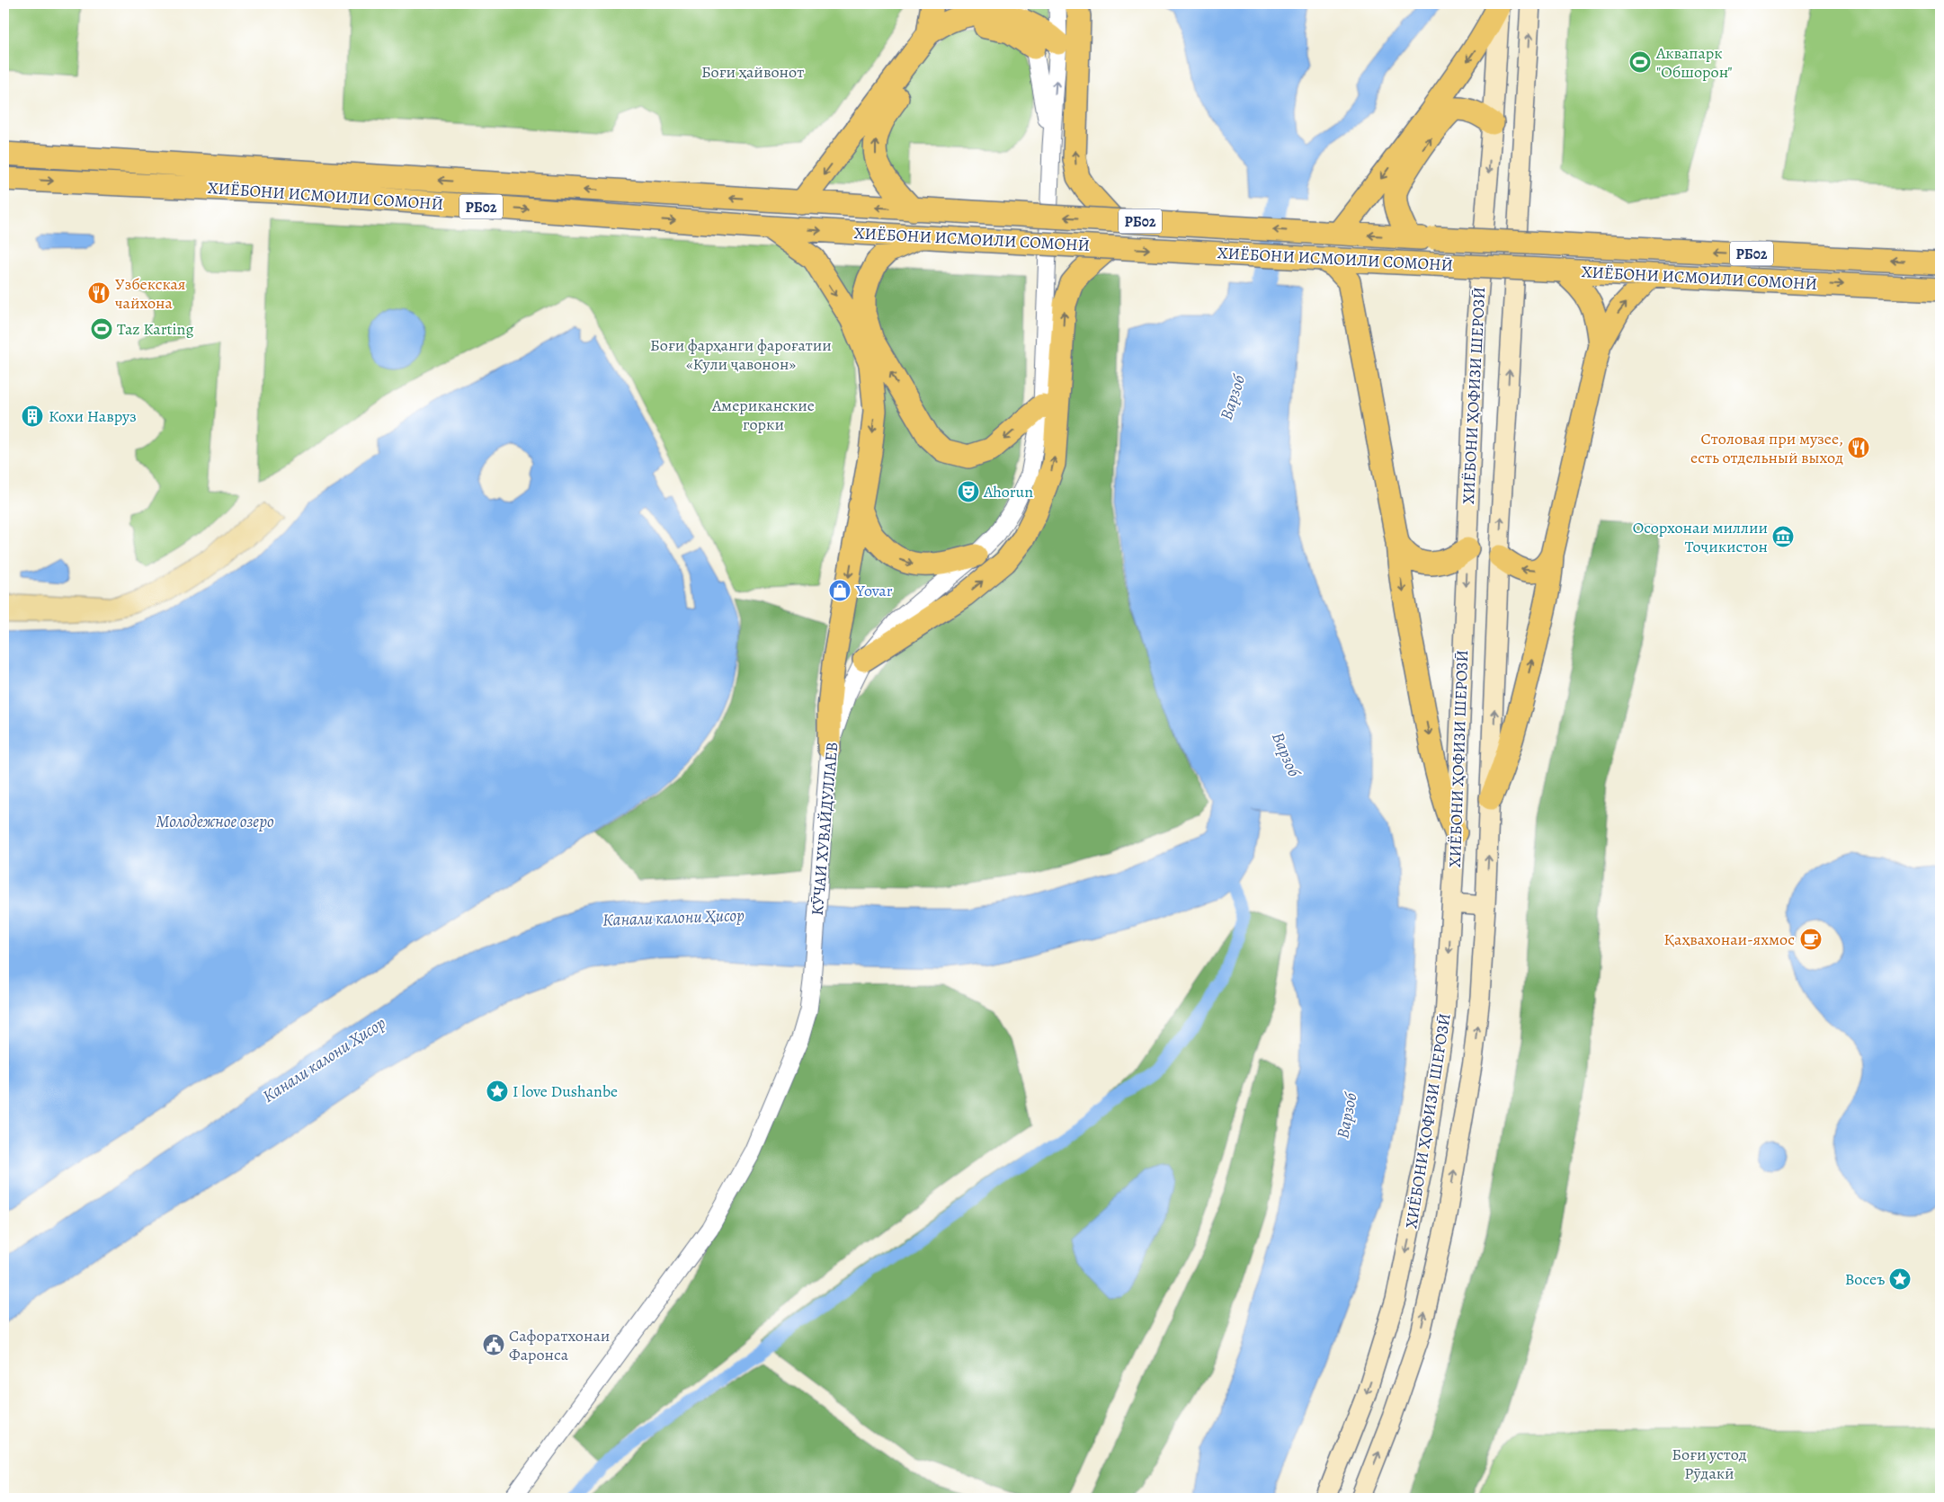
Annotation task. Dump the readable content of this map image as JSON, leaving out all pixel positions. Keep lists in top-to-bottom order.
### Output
{
  "streets": {
    "highway": ["ХИЁБОНИ ИСМОИЛИ СОМОНӢ", "РБ02"],
    "main road": ["ХИЁБОНИ ҲОФИЗИ ШЕРОЗӢ"],
    "street": ["КӮЧАИ ХУВАЙДУЛЛАЕВ"]
  },
  "water": ["Варзоб", "Молодежное озеро", "Канали калони Ҳисор"],
  "parks": [
    "Боғи ҳайвонот",
    "Боғи фарҳанги фароғатии «Кули ҷавонон»",
    "Американские горки",
    "Боғи устод Рӯдакӣ"
  ],
  "places": {
    "sports": ["Аквапарк \"Обшорон\"", "Taz Karting"],
    "restaurant": ["Узбекская чайхона", "Столовая при музее, есть отдельный выход"],
    "building": ["Кохи Навруз"],
    "theatre": ["Ahorun"],
    "museum": ["Осорхонаи миллии Тоҷикистон"],
    "shop": ["Yovar"],
    "cafe": ["Қаҳвахонаи-яхмос"],
    "place": ["I love Dushanbe", "Восеъ"],
    "public building": ["Сафоратхонаи Фаронса"]
  }
}
